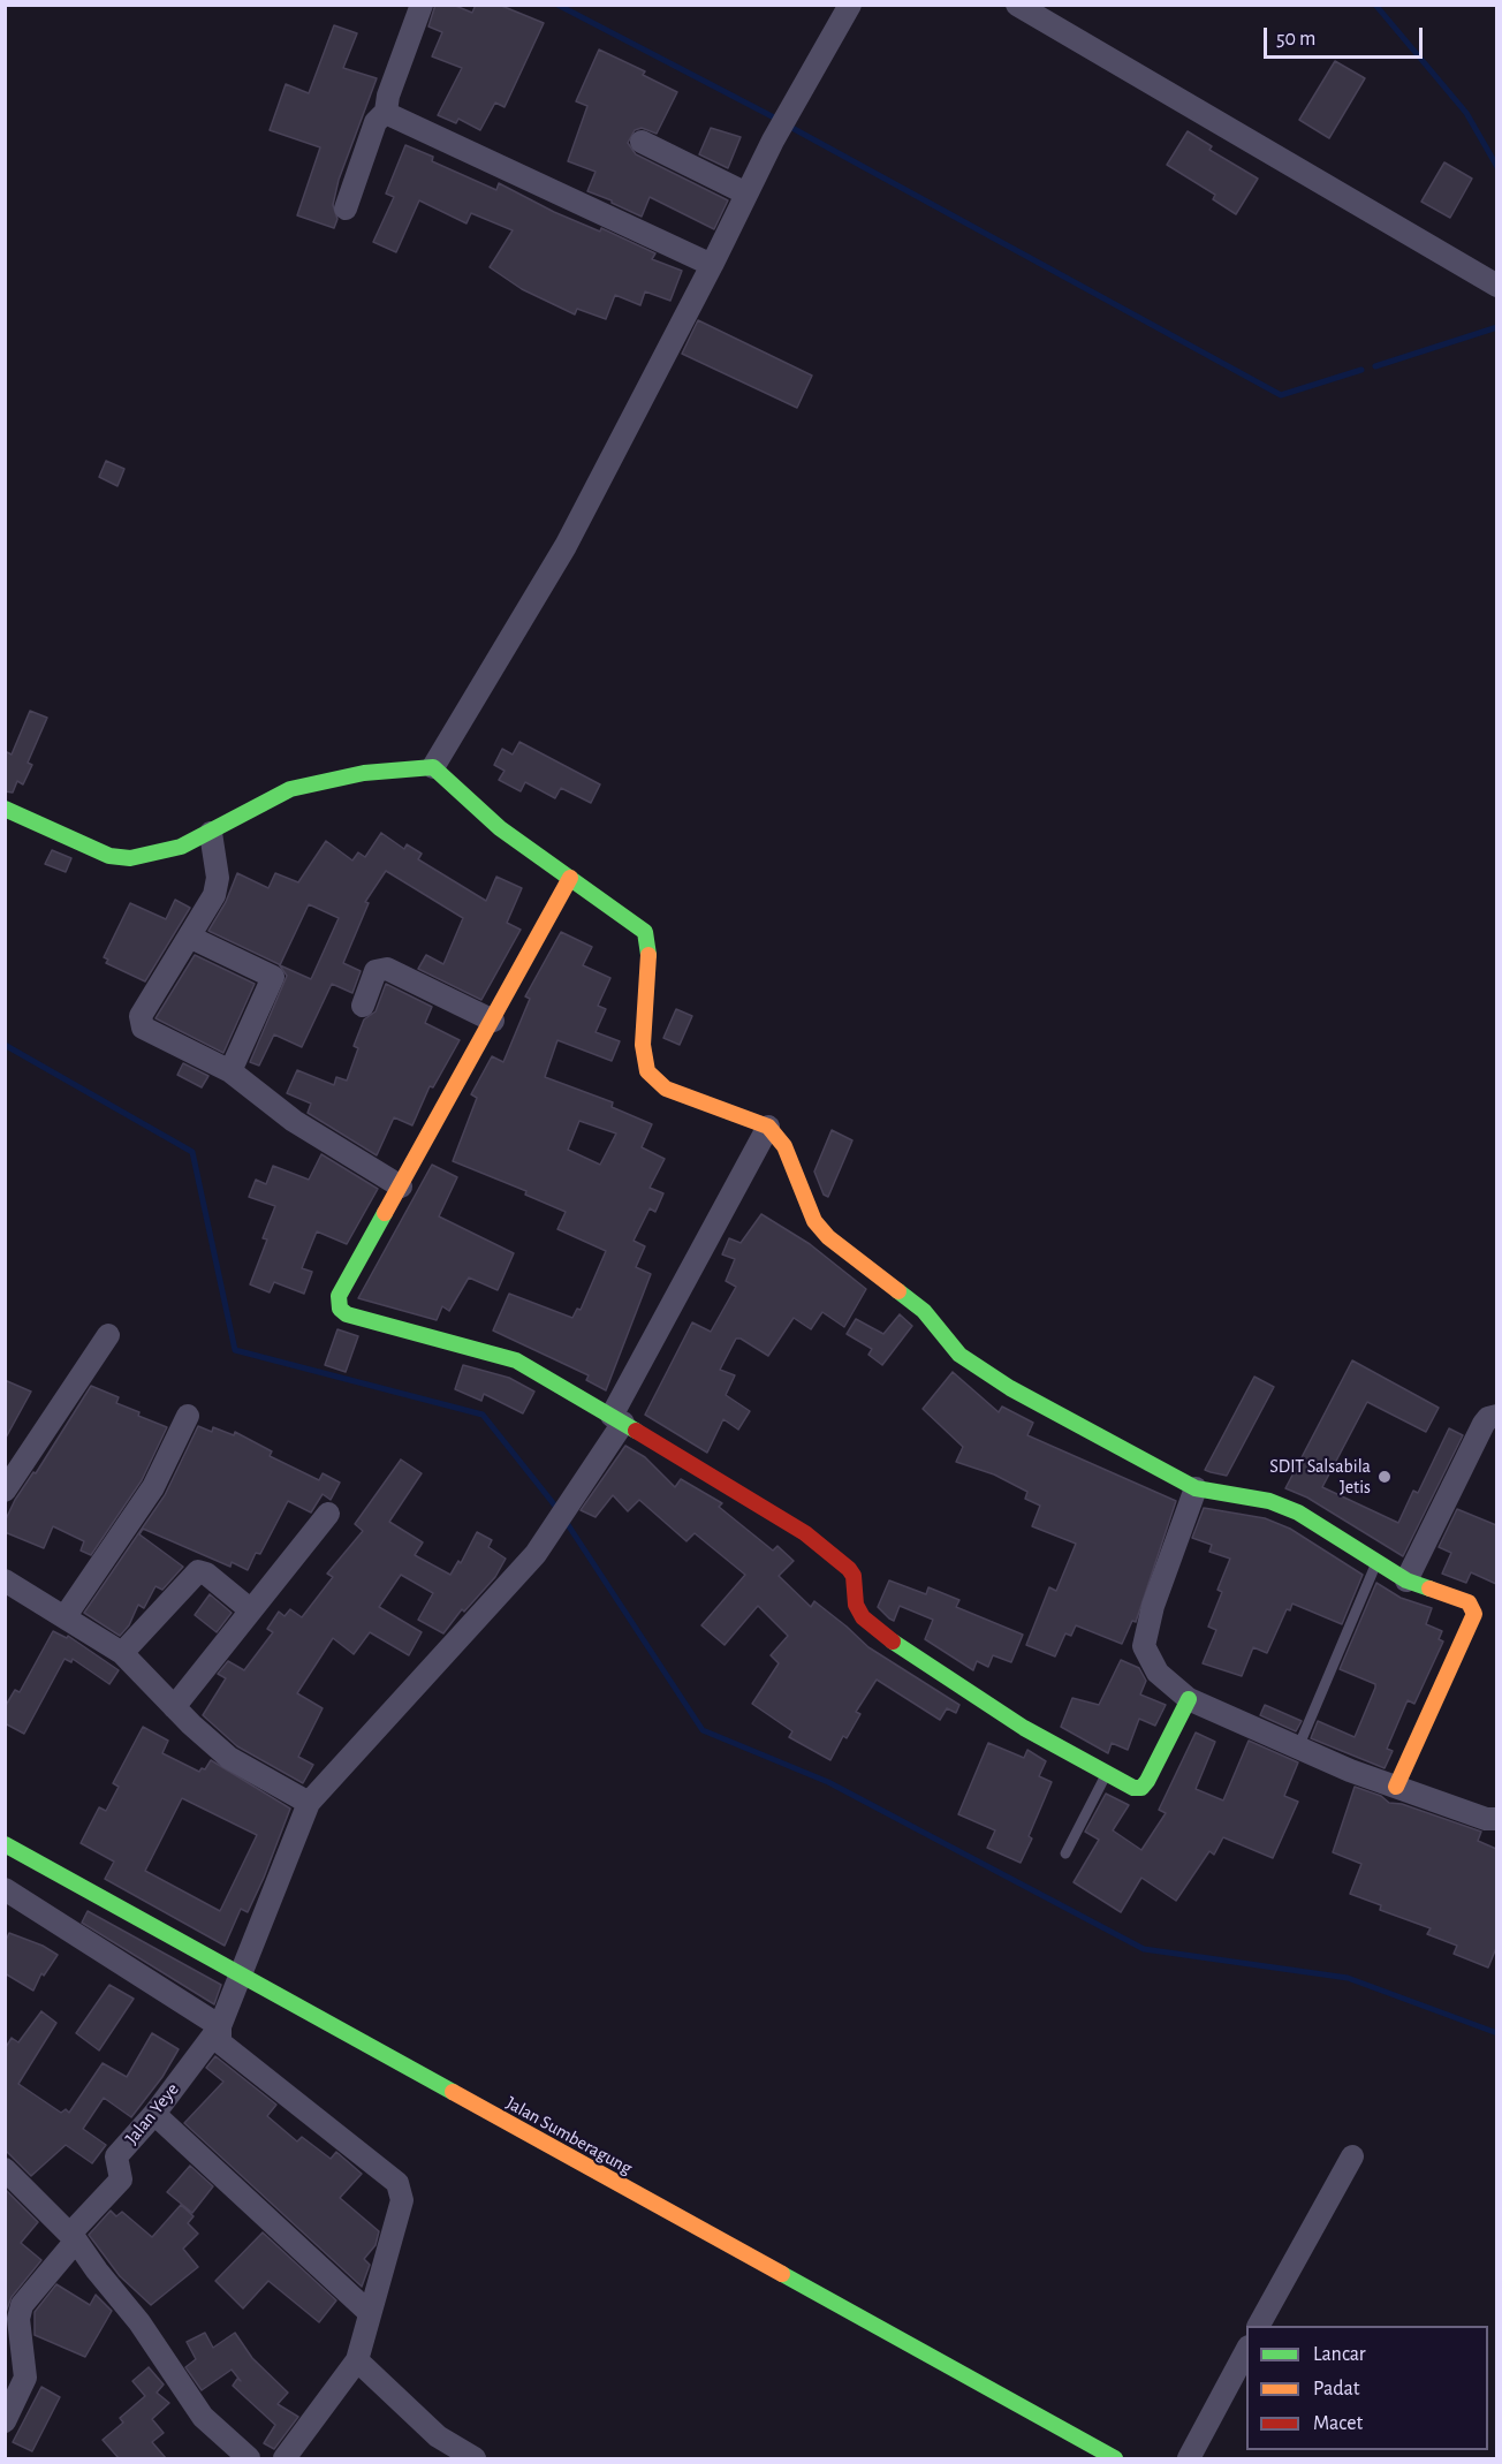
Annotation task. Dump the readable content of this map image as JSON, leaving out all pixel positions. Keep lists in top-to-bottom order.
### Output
{
  "streets": {
    "street": ["Jalan Yeye", "Jalan Sumberagung"]
  },
  "crossings": [
    ["Jalan Yeye", "Jalan Sumberagung"]
  ],
  "places": ["SDIT Salsabila Jetis"],
  "legend": ["Lancar", "Padat", "Macet"],
  "scale_bar": "50 m"
}
